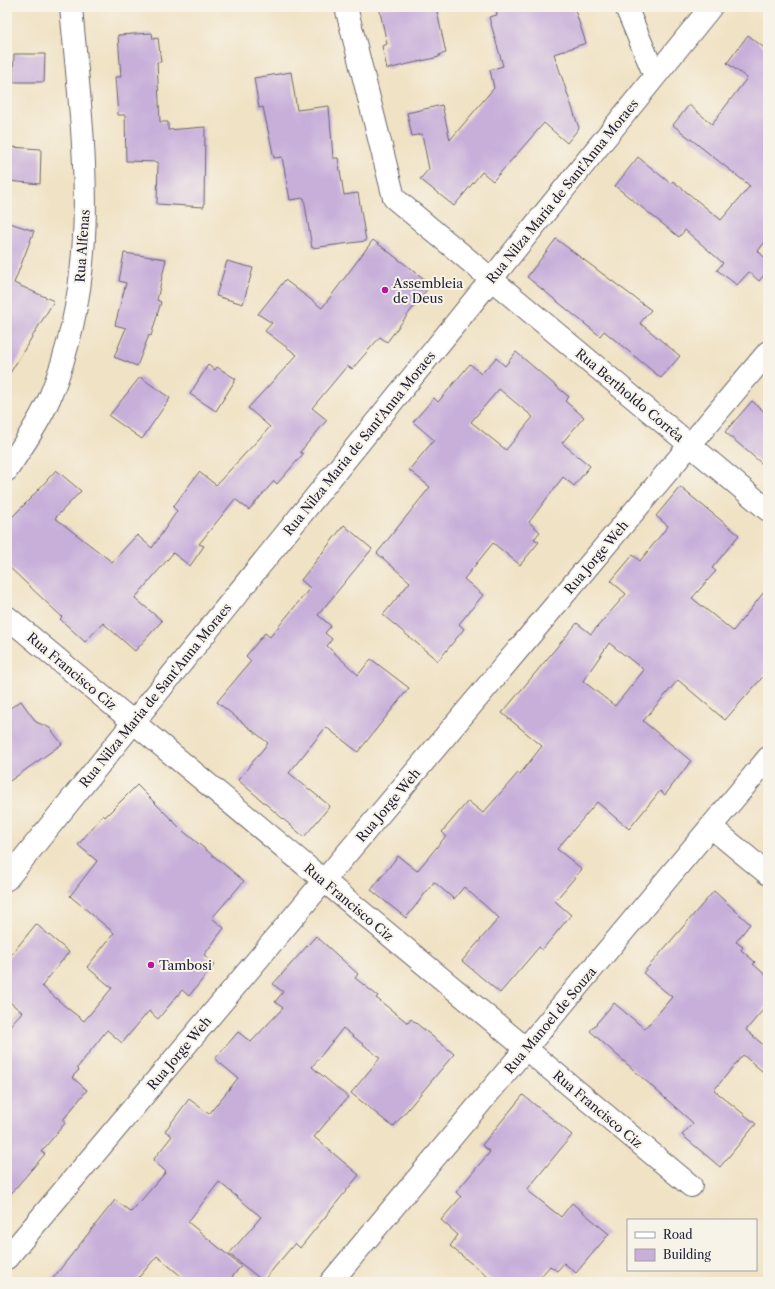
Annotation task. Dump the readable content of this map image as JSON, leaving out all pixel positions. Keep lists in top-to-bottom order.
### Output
{
  "streets": {
    "street": [
      "Rua Nilza Maria de Sant'Anna Moraes",
      "Rua Alfenas",
      "Rua Bertholdo Corrêa",
      "Rua Jorge Weh",
      "Rua Francisco Ciz",
      "Rua Manoel de Souza"
    ]
  },
  "crossings": [
    ["Rua Nilza Maria de Sant'Anna Moraes", "Rua Bertholdo Corrêa"],
    ["Rua Nilza Maria de Sant'Anna Moraes", "Rua Francisco Ciz"],
    ["Rua Bertholdo Corrêa", "Rua Jorge Weh"],
    ["Rua Jorge Weh", "Rua Francisco Ciz"],
    ["Rua Francisco Ciz", "Rua Manoel de Souza"]
  ],
  "places": ["Assembleia de Deus", "Tambosi"],
  "legend": ["Road", "Building"]
}
